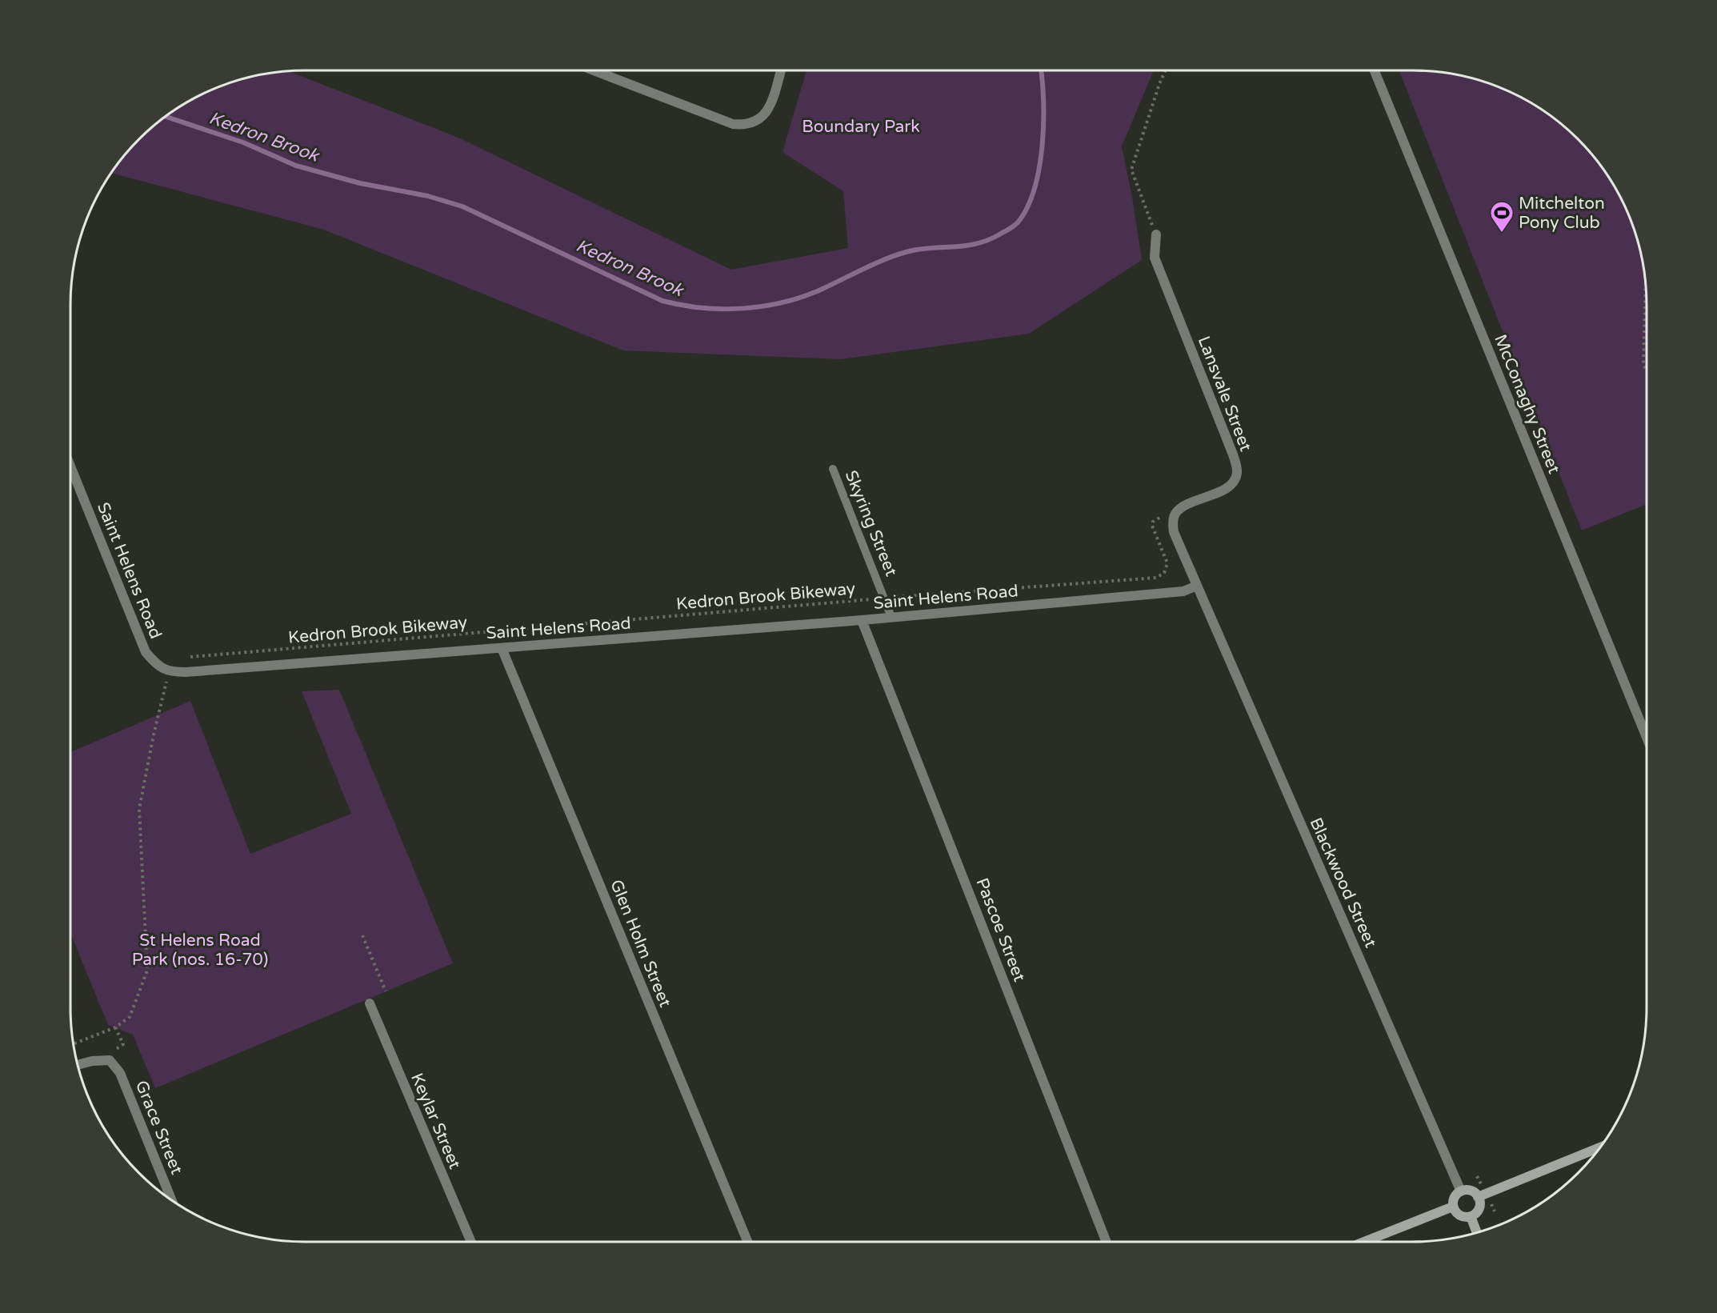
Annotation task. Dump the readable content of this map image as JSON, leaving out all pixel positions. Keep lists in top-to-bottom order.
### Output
{
  "streets": {
    "street": [
      "Lansvale Street",
      "McConaghy Street",
      "Saint Helens Road",
      "Blackwood Street",
      "Pascoe Street",
      "Glen Holm Street",
      "Keylar Street",
      "Grace Street"
    ],
    "lane": ["Skyring Street"],
    "path": ["Kedron Brook Bikeway"]
  },
  "crossings": [
    ["Lansvale Street", "Kedron Brook Bikeway"],
    ["Skyring Street", "Saint Helens Road"],
    ["Skyring Street", "Kedron Brook Bikeway"],
    ["Saint Helens Road", "Blackwood Street"],
    ["Saint Helens Road", "Pascoe Street"],
    ["Saint Helens Road", "Glen Holm Street"]
  ],
  "water": ["Kedron Brook"],
  "parks": ["Boundary Park", "St Helens Road Park (nos. 16-70)"],
  "places": {
    "sports": ["Mitchelton Pony Club"]
  }
}
